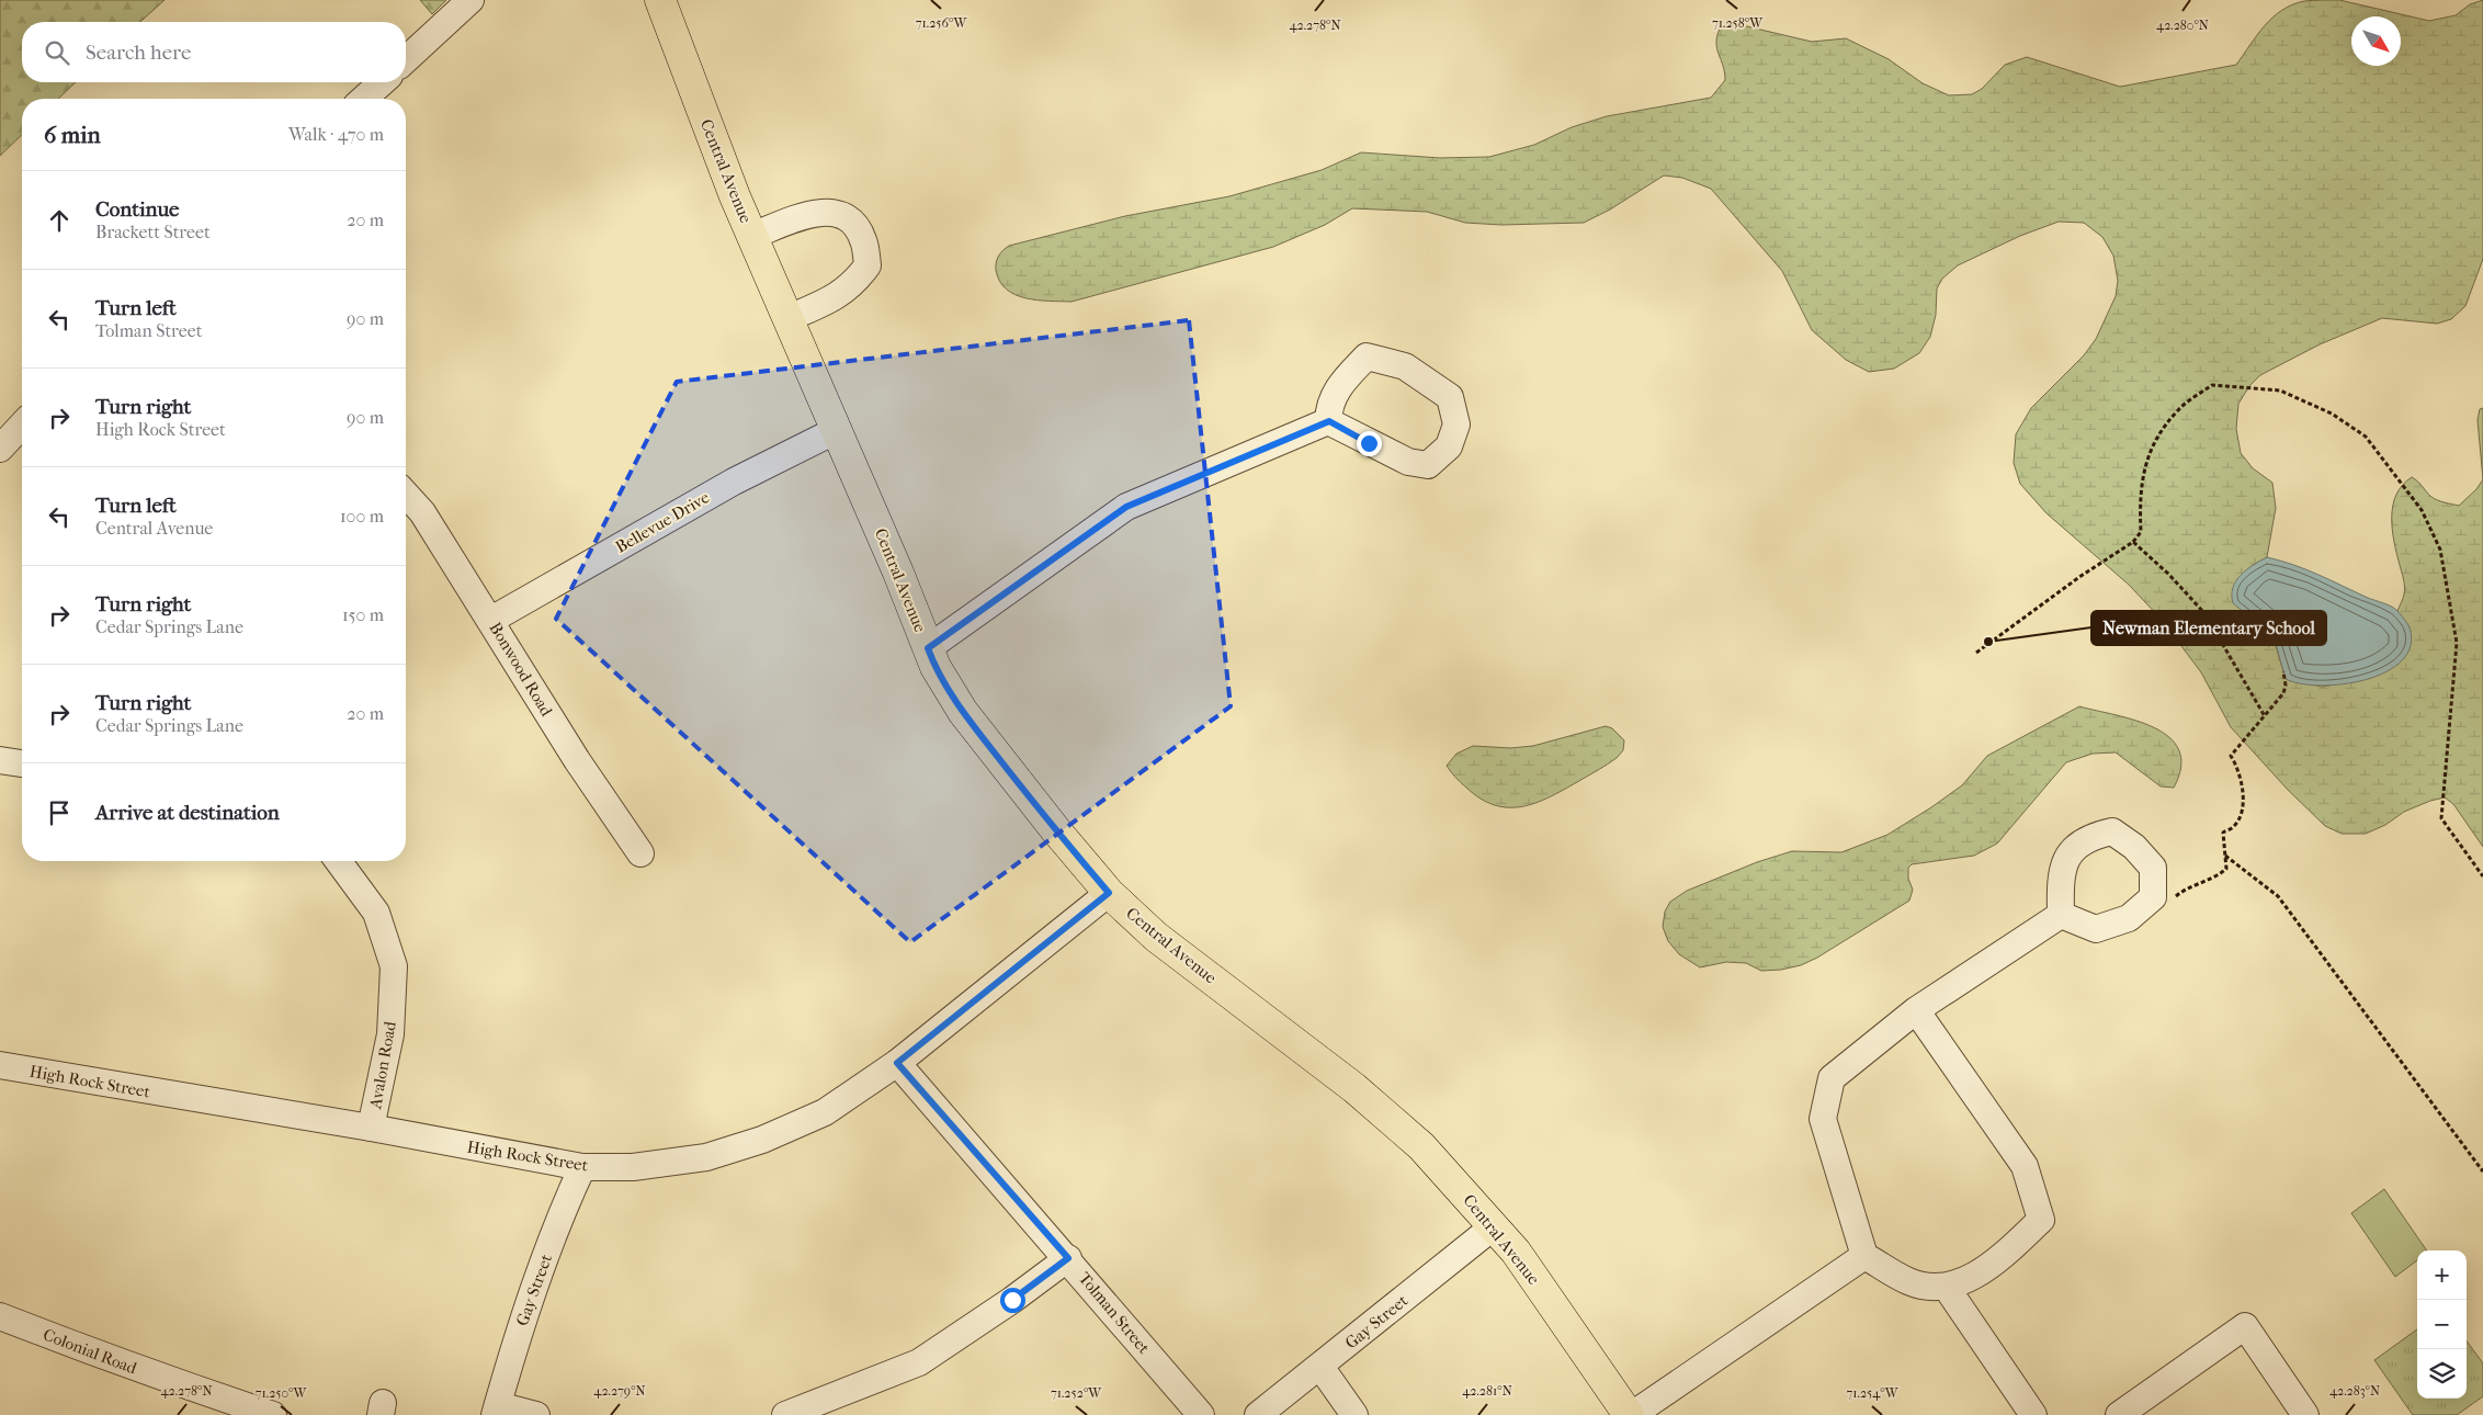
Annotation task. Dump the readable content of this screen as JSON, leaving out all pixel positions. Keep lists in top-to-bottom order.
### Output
{
  "streets": {
    "main road": ["Central Avenue"],
    "street": [
      "Bellevue Drive",
      "Bonwood Road",
      "Avalon Road",
      "High Rock Street",
      "Gay Street",
      "Tolman Street",
      "Colonial Road"
    ]
  },
  "crossings": [
    ["Central Avenue", "Bellevue Drive"],
    ["Central Avenue", "High Rock Street"],
    ["Central Avenue", "Gay Street"],
    ["Bellevue Drive", "Bonwood Road"],
    ["Avalon Road", "High Rock Street"],
    ["High Rock Street", "Gay Street"],
    ["High Rock Street", "Tolman Street"]
  ],
  "places": ["Newman Elementary School"],
  "north": "bottom right",
  "page": {
    "search": "Search here",
    "heading": ["6 min", "Walk · 470 m"],
    "list": [
      ["Continue", "Brackett Street", "20 m"],
      ["Turn left", "Tolman Street", "90 m"],
      ["Turn right", "High Rock Street", "90 m"],
      ["Turn left", "Central Avenue", "100 m"],
      ["Turn right", "Cedar Springs Lane", "150 m"],
      ["Turn right", "Cedar Springs Lane", "20 m"],
      "Arrive at destination"
    ],
    "map_buttons": ["+", "−"]
  },
  "coordinates": [
    "71.256°W",
    "71.258°W",
    "42.278°N",
    "42.280°N",
    "42.279°N",
    "42.281°N",
    "42.283°N",
    "71.250°W",
    "71.252°W",
    "71.254°W"
  ]
}
